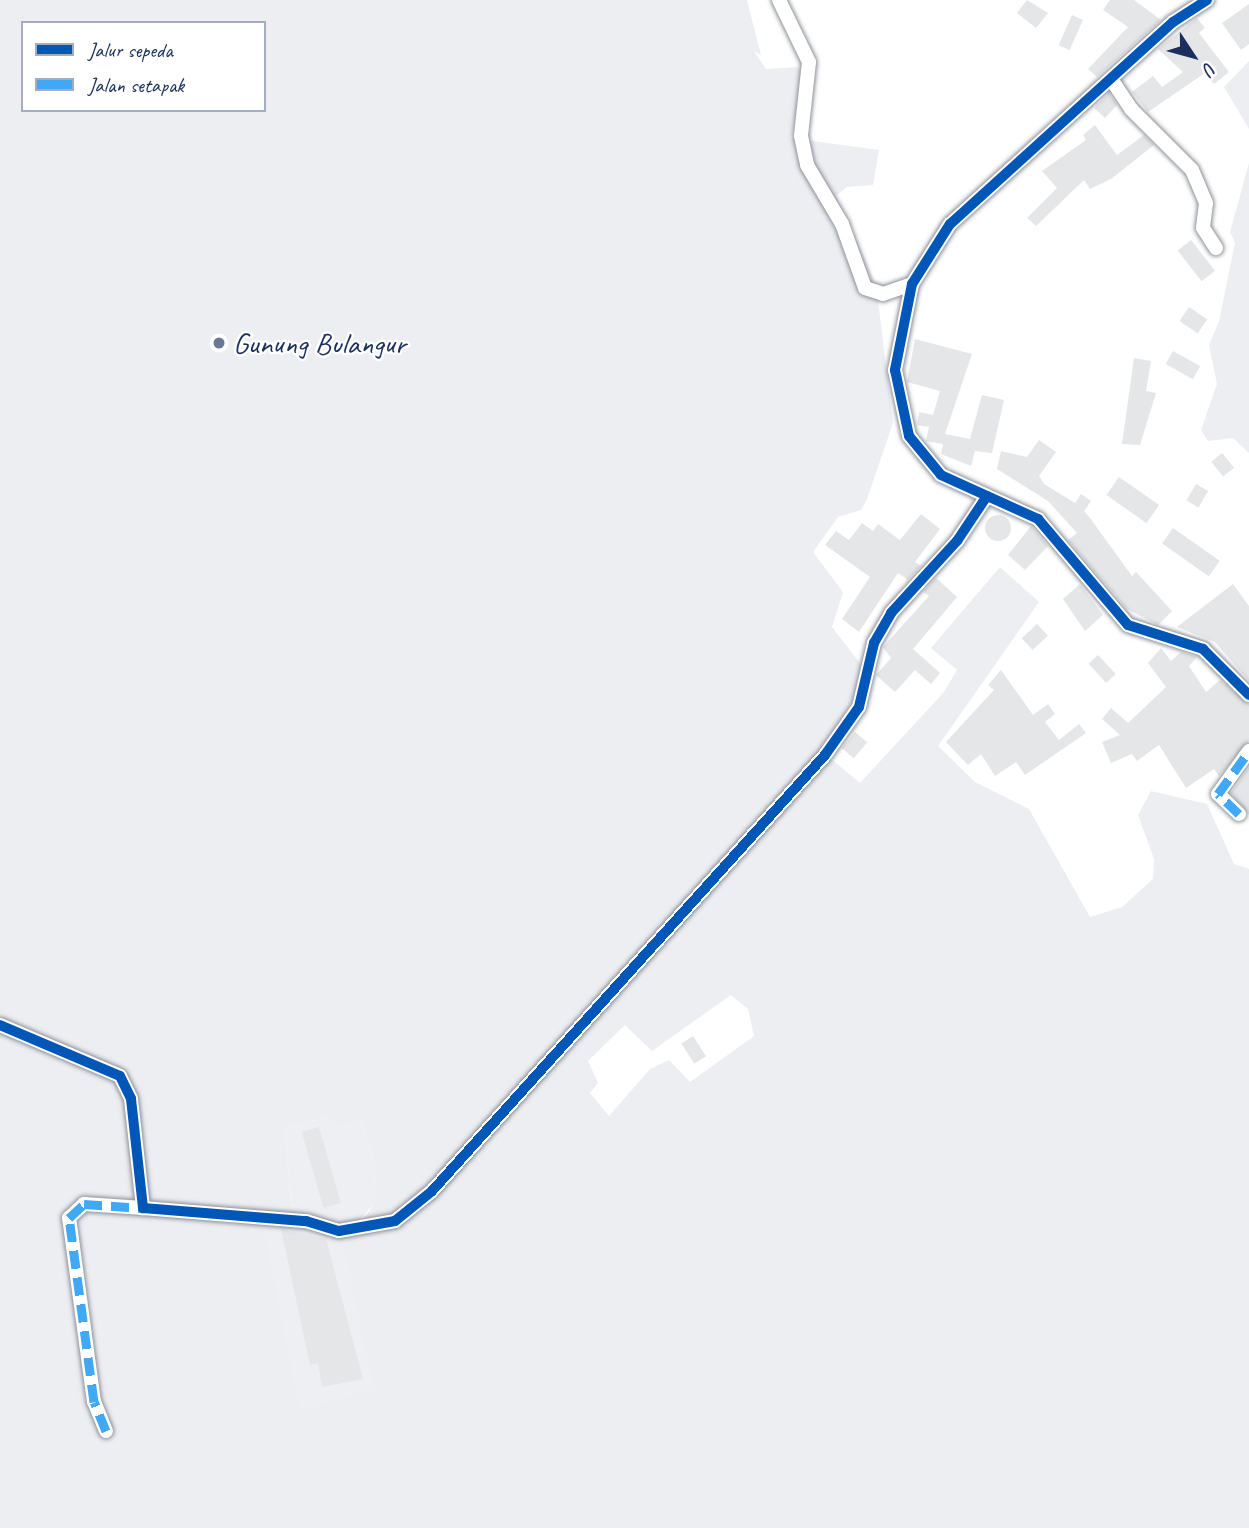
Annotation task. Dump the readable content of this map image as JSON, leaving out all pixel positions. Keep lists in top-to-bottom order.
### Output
{
  "places": ["Gunung Bulangur"],
  "legend": ["Jalur sepeda", "Jalan setapak"],
  "north": "bottom right"
}
